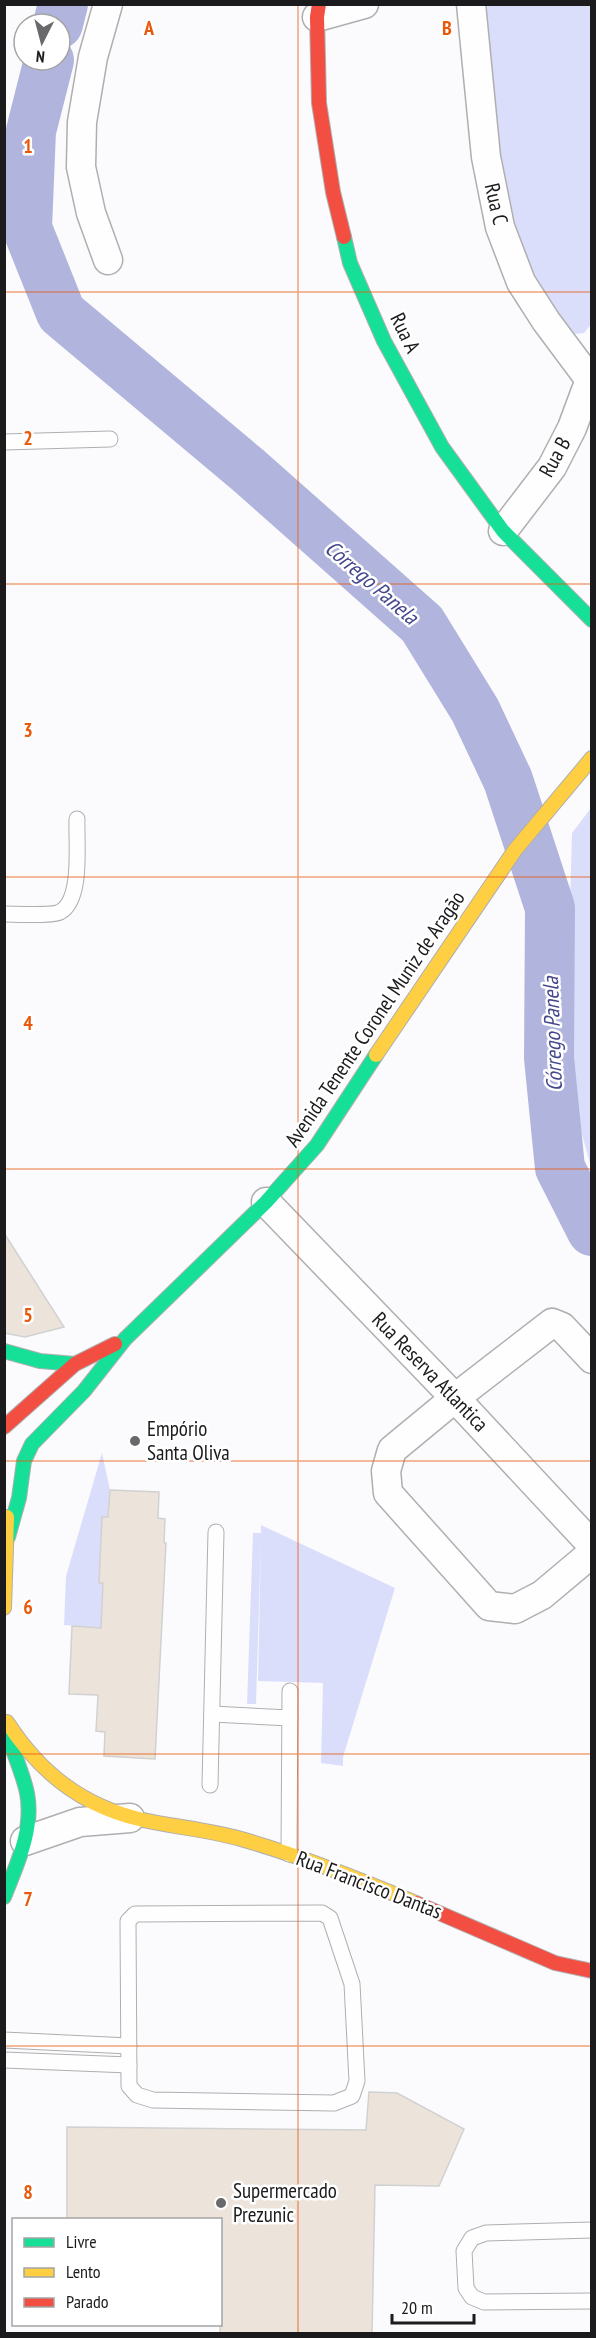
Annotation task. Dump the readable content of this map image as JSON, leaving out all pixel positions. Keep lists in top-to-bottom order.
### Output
{
  "streets": {
    "main road": ["Rua A", "Avenida Tenente Coronel Muniz de Aragão", "Rua Francisco Dantas"],
    "street": ["Rua C", "Rua B", "Rua Reserva Atlantica"]
  },
  "crossings": [
    ["Rua C", "Rua B"],
    ["Rua A", "Rua B"],
    ["Avenida Tenente Coronel Muniz de Aragão", "Rua Reserva Atlantica"]
  ],
  "water": ["Córrego Panela"],
  "places": ["Empório Santa Oliva", "Supermercado Prezunic"],
  "legend": ["Livre", "Lento", "Parado"],
  "scale_bar": "20 m",
  "north": "bottom",
  "grid": {
    "columns": ["A", "B"],
    "rows": [
      "1",
      "2",
      "3",
      "4",
      "5",
      "6",
      "7",
      "8"
    ]
  }
}
